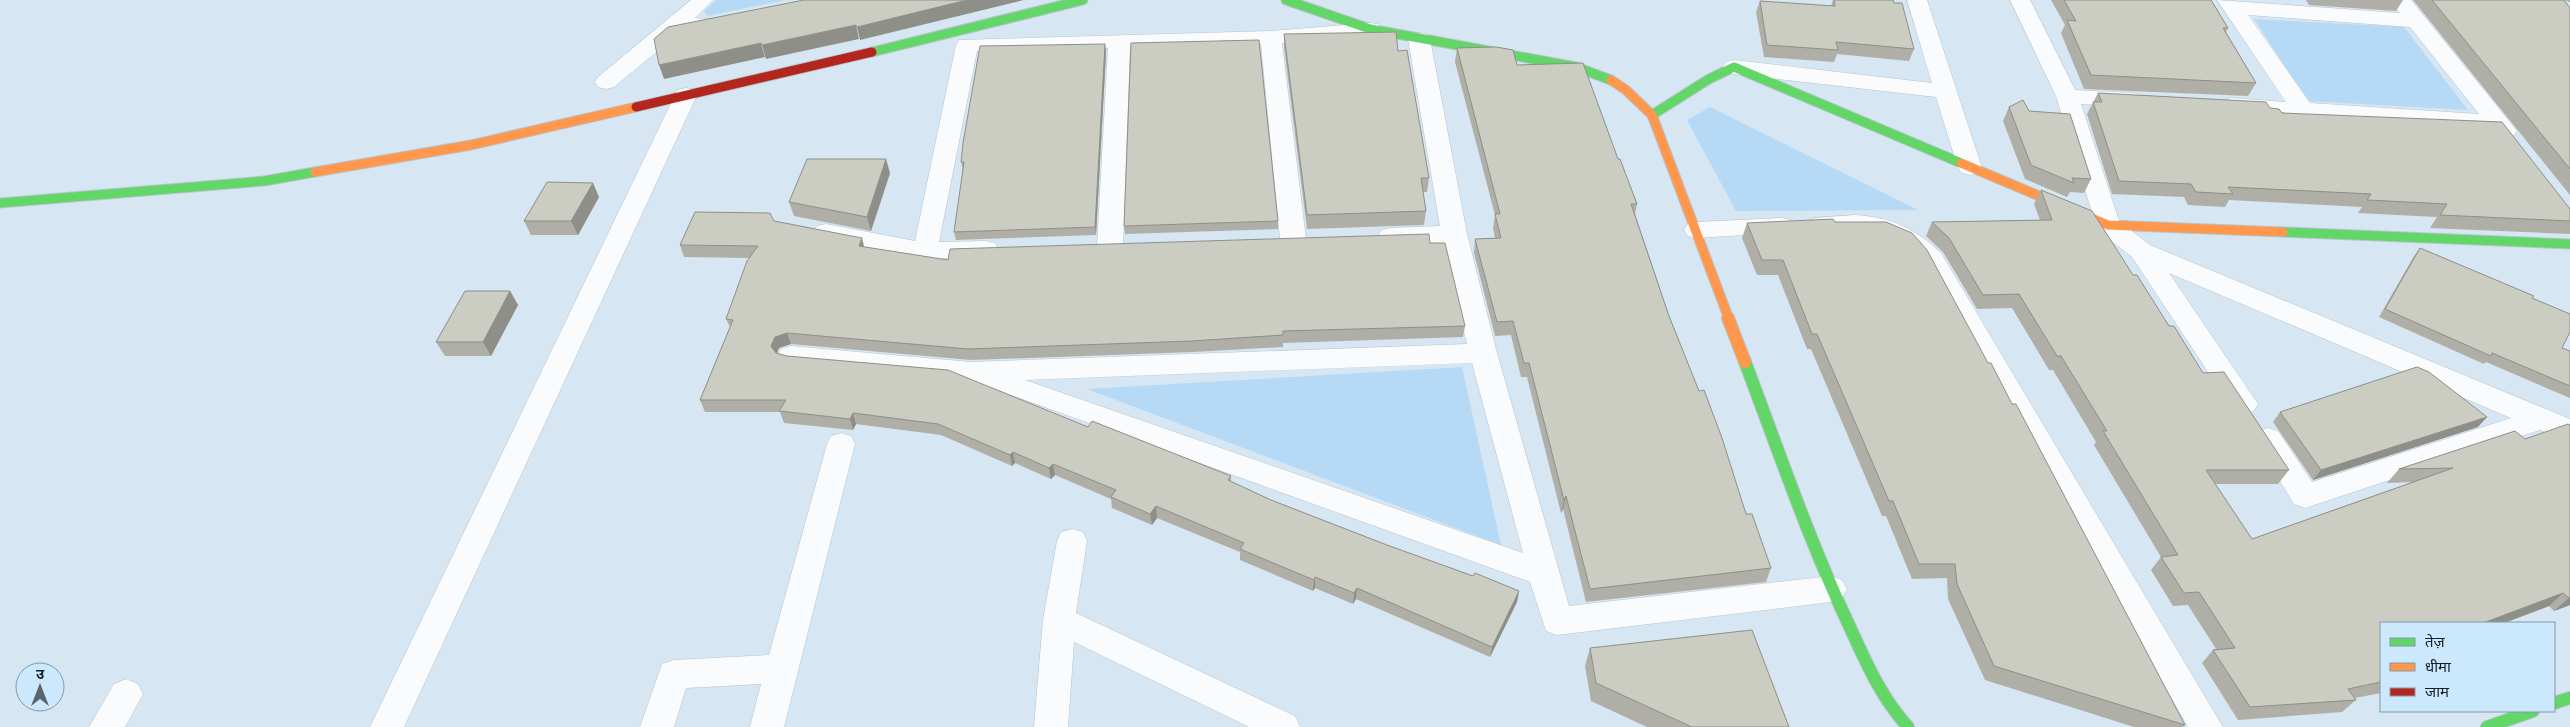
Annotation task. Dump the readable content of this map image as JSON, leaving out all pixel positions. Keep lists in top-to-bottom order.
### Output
{
  "legend": ["तेज़", "धीमा", "जाम"],
  "north": "top"
}
